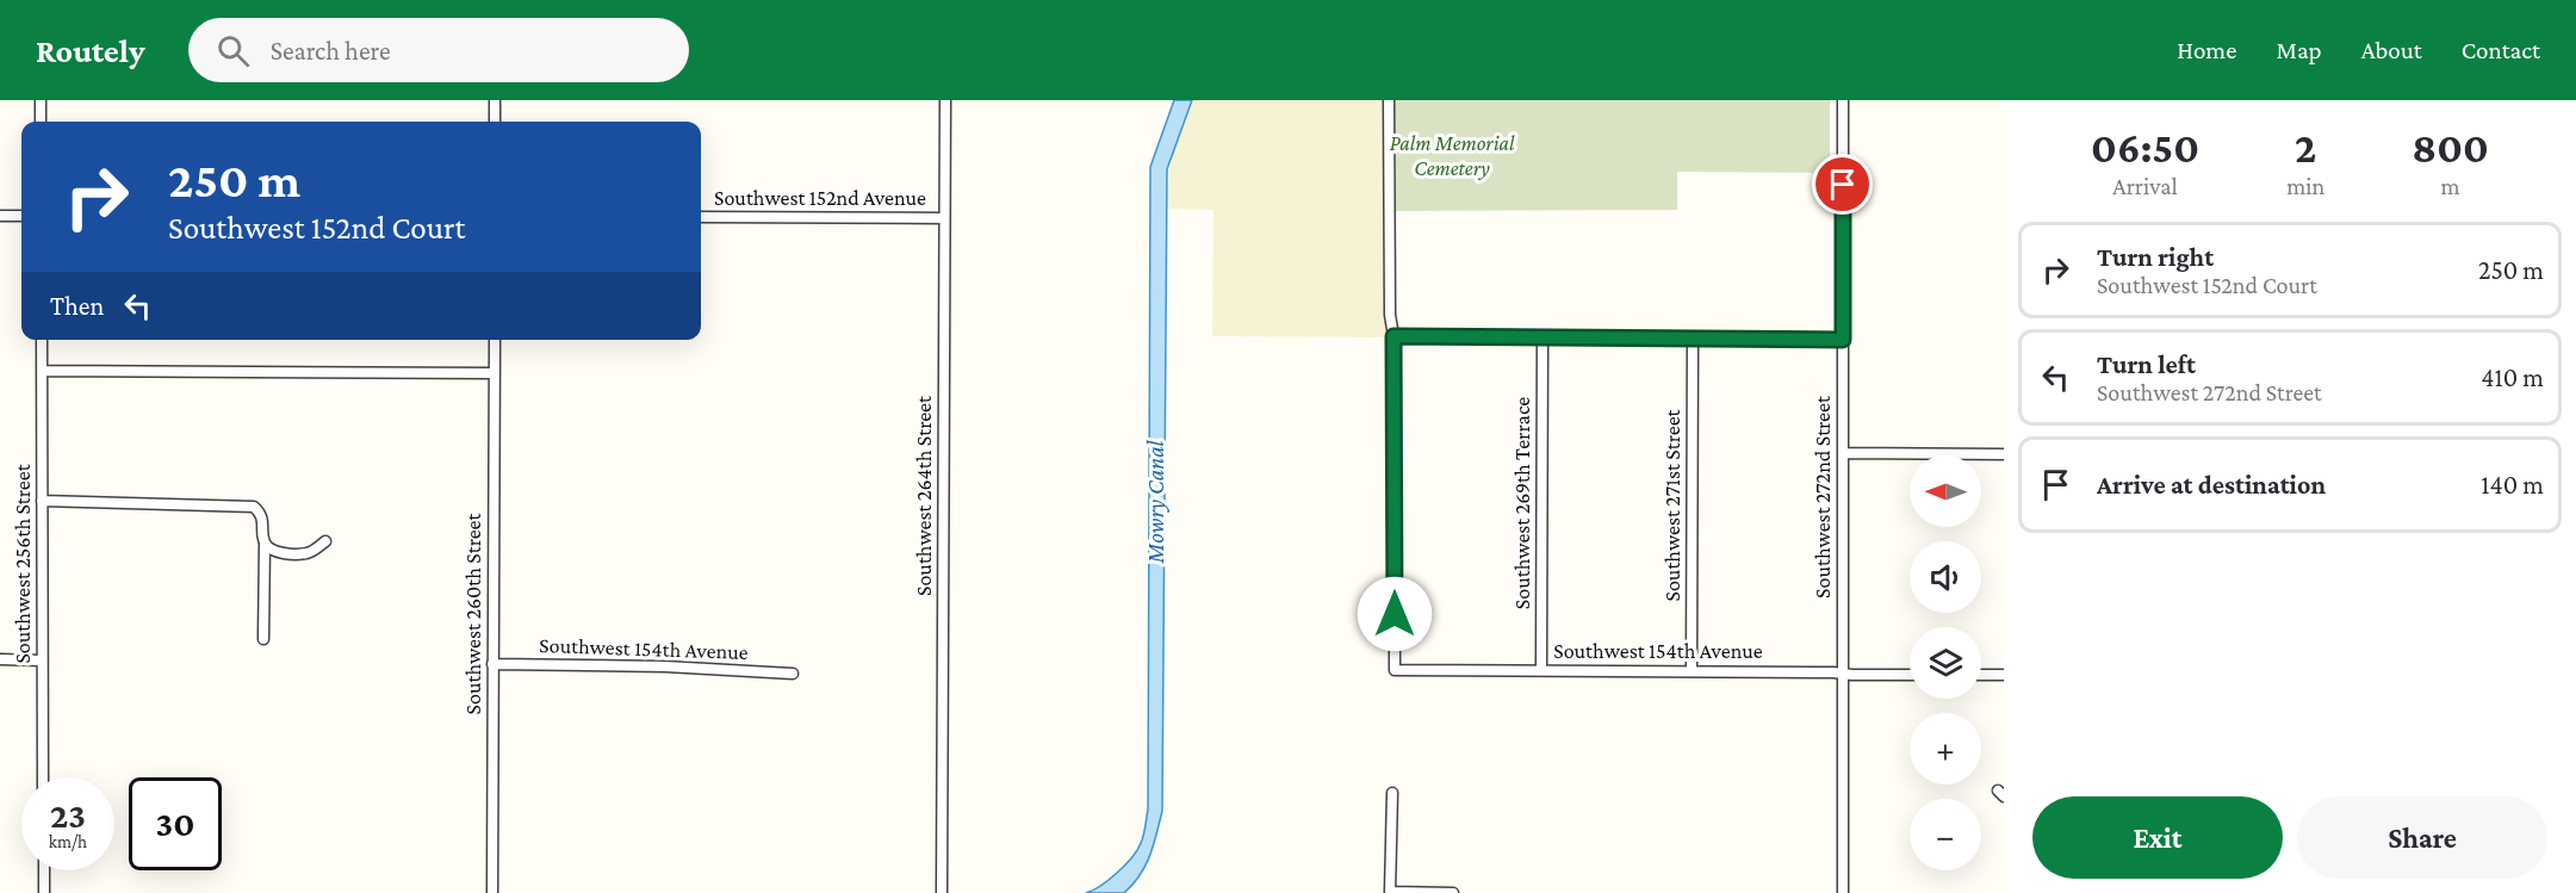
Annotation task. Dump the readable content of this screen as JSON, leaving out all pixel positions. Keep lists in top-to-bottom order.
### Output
{
  "streets": {
    "street": [
      "Southwest 152nd Avenue",
      "Southwest 264th Street",
      "Southwest 272nd Street",
      "Southwest 269th Terrace",
      "Southwest 271st Street",
      "Southwest 256th Street",
      "Southwest 260th Street",
      "Southwest 154th Avenue"
    ]
  },
  "crossings": [
    ["Southwest 152nd Avenue", "Southwest 264th Street"],
    ["Southwest 272nd Street", "Southwest 154th Avenue"],
    ["Southwest 269th Terrace", "Southwest 154th Avenue"],
    ["Southwest 271st Street", "Southwest 154th Avenue"],
    ["Southwest 260th Street", "Southwest 154th Avenue"]
  ],
  "water": ["Mowry Canal"],
  "parks": ["Palm Memorial Cemetery"],
  "north": "left",
  "page": {
    "header": "Routely",
    "search": "Search here",
    "nav": [
      "Home",
      "Map",
      "About",
      "Contact"
    ],
    "eta": [
      "06:50",
      "Arrival",
      "2",
      "min",
      "800",
      "m"
    ],
    "turn": ["250 m", "Southwest 152nd Court"],
    "list": [
      {
        "name": "Turn right",
        "note": "Southwest 152nd Court",
        "value": "250 m"
      },
      {
        "name": "Turn left",
        "note": "Southwest 272nd Street",
        "value": "410 m"
      },
      {
        "name": "Arrive at destination",
        "value": "140 m"
      }
    ],
    "then": "Then",
    "map_buttons": ["+", "−"],
    "speed": "23 km/h",
    "limit": "30",
    "buttons": ["Exit", "Share"]
  }
}
